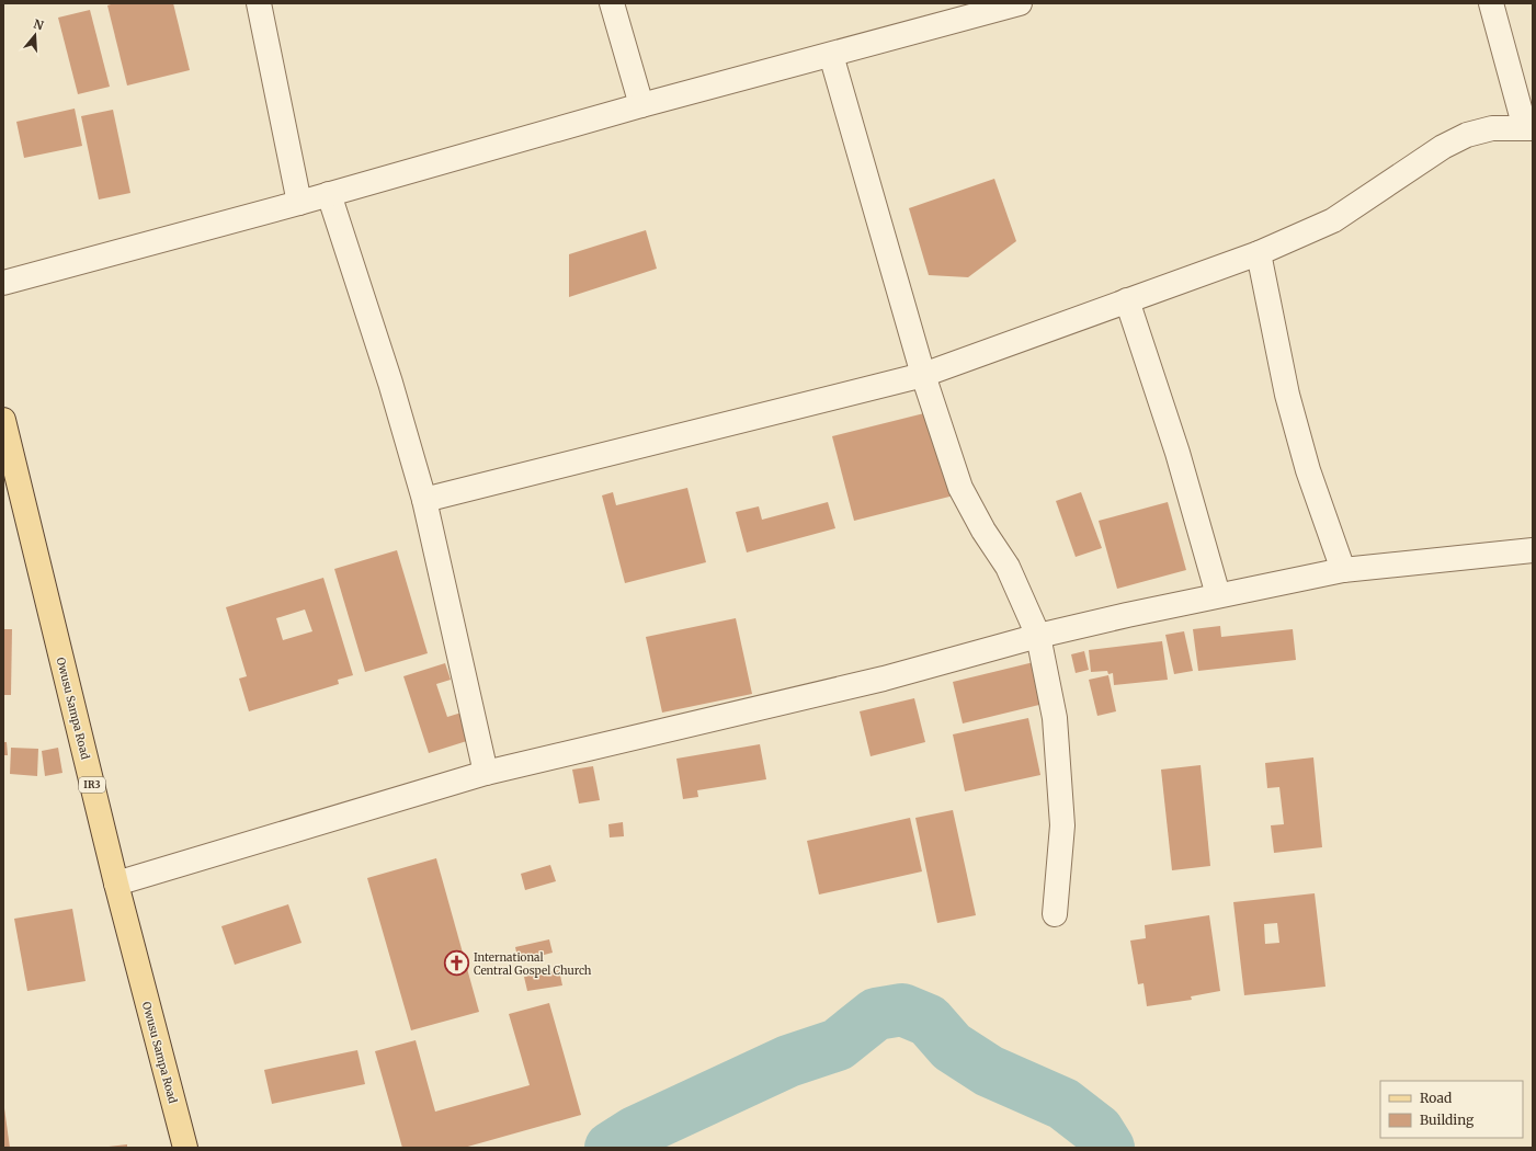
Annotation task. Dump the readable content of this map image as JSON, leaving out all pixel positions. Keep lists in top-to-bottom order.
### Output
{
  "streets": {
    "main road": ["Owusu Sampa Road", "IR3"]
  },
  "places": {
    "church": ["International Central Gospel Church"]
  },
  "legend": ["Road", "Building"],
  "north": "top"
}
